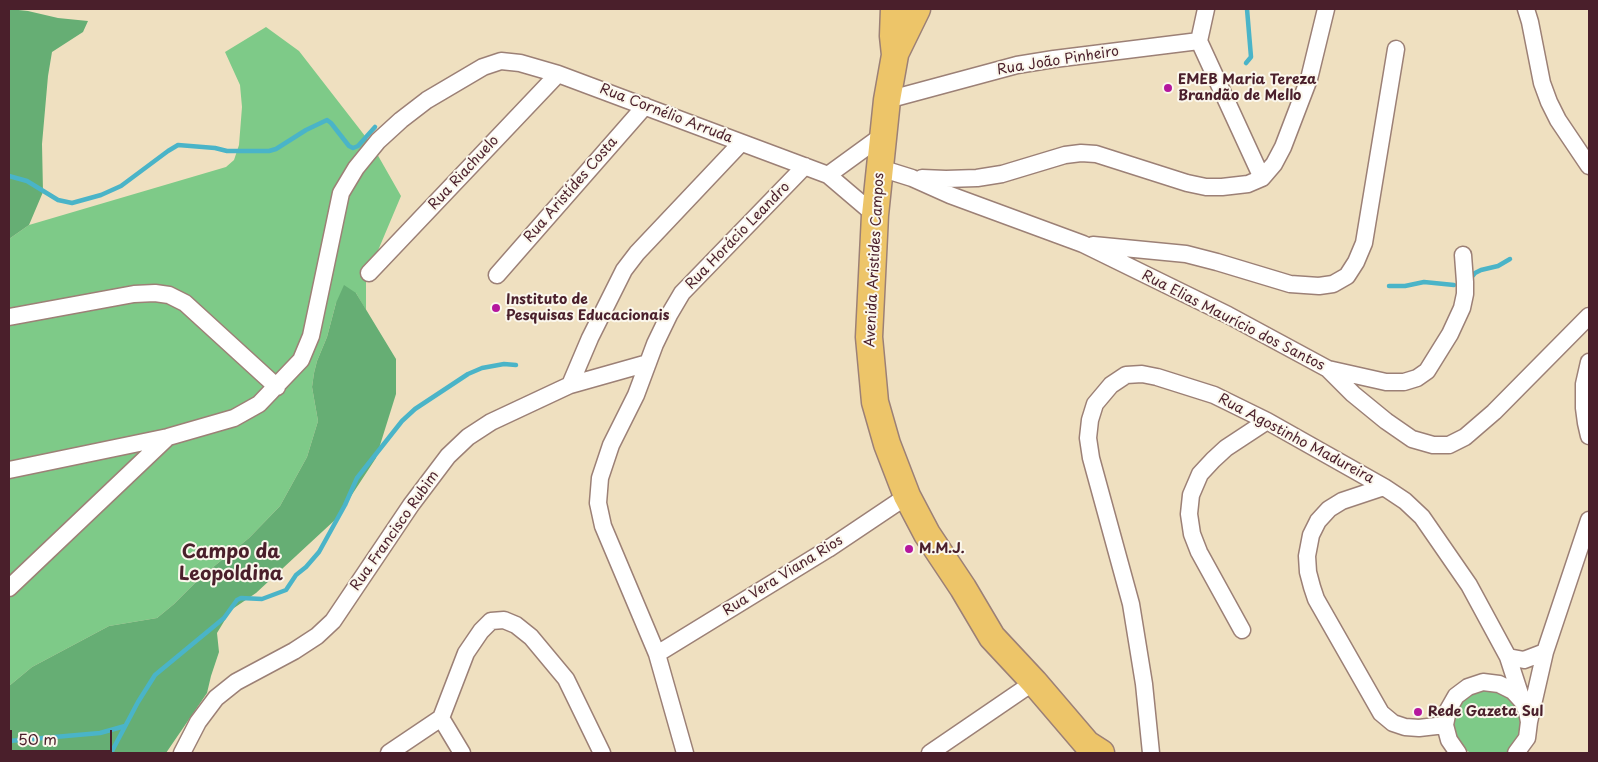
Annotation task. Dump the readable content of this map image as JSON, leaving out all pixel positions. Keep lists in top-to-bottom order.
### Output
{
  "streets": {
    "highway": ["Avenida Aristides Campos"],
    "street": [
      "Rua João Pinheiro",
      "Rua Cornélio Arruda",
      "Rua Riachuelo",
      "Rua Aristídes Costa",
      "Rua Horácio Leandro",
      "Rua Elias Maurício dos Santos",
      "Rua Agostinho Madureira",
      "Rua Francisco Rubim",
      "Rua Vera Viana Rios"
    ]
  },
  "crossings": [
    ["Rua João Pinheiro", "Avenida Aristides Campos"],
    ["Rua Cornélio Arruda", "Rua Riachuelo"],
    ["Rua Cornélio Arruda", "Rua Aristídes Costa"],
    ["Rua Cornélio Arruda", "Rua Horácio Leandro"],
    ["Rua Cornélio Arruda", "Avenida Aristides Campos"],
    ["Rua Horácio Leandro", "Rua Francisco Rubim"],
    ["Rua Horácio Leandro", "Rua Vera Viana Rios"],
    ["Avenida Aristides Campos", "Rua Elias Maurício dos Santos"],
    ["Avenida Aristides Campos", "Rua Vera Viana Rios"]
  ],
  "districts": ["Campo da Leopoldina"],
  "places": [
    "EMEB Maria Tereza Brandão de Mello",
    "Instituto de Pesquisas Educacionais",
    "M.M.J.",
    "Rede Gazeta Sul"
  ],
  "scale_bar": "50 m"
}
